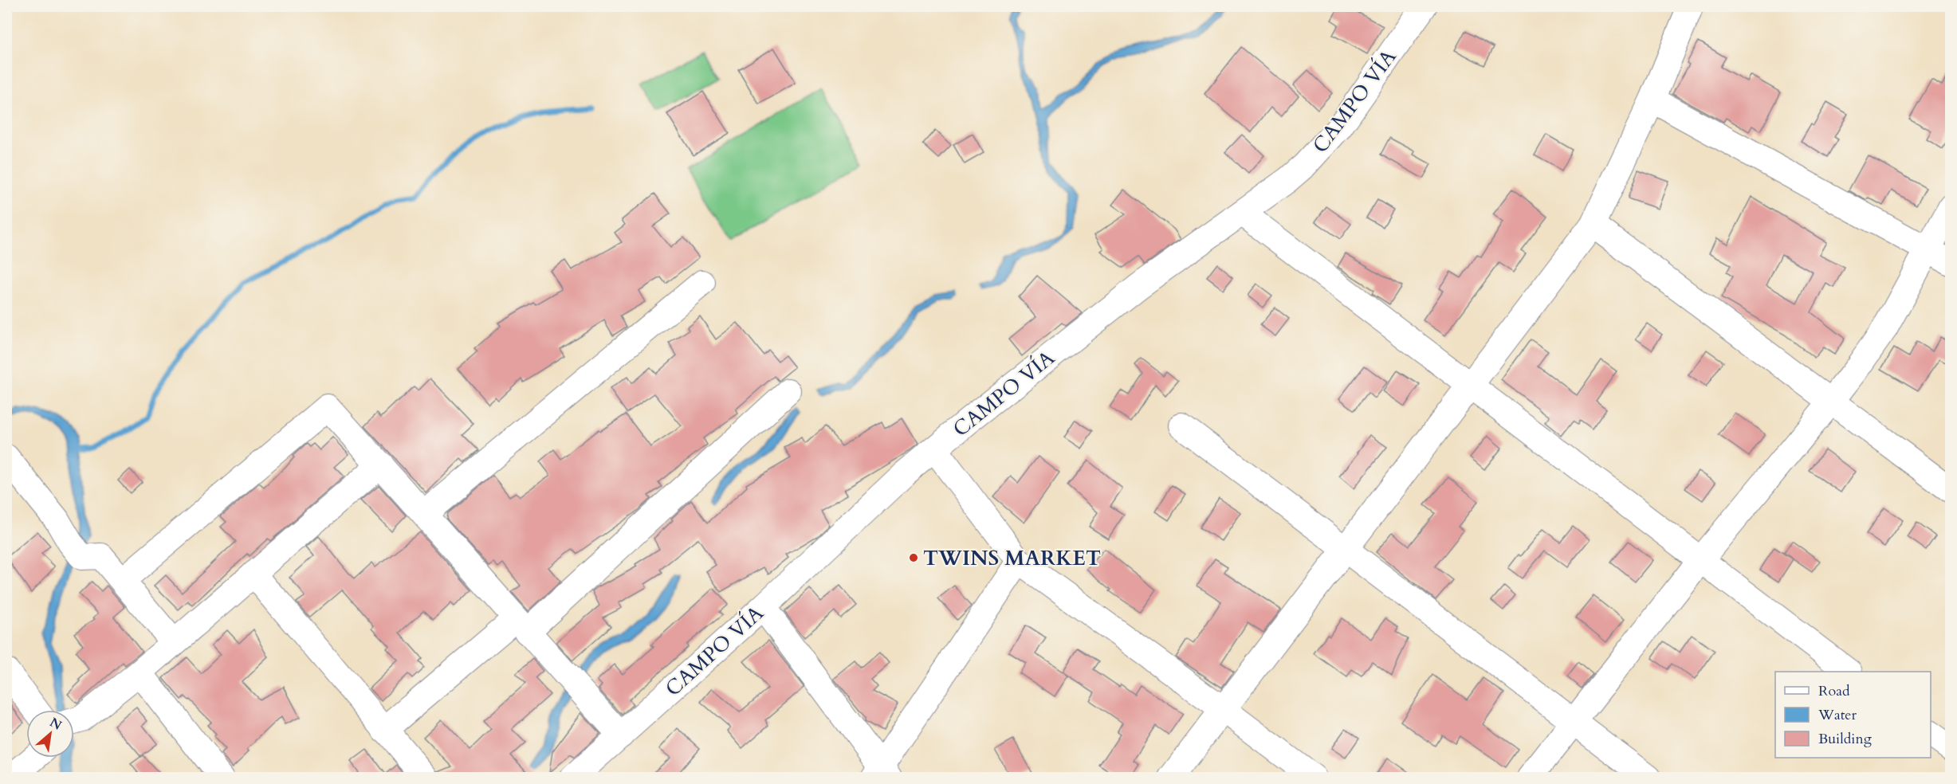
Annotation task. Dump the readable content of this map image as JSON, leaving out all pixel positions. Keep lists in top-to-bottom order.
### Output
{
  "streets": {
    "street": ["CAMPO VÍA"]
  },
  "places": ["TWINS MARKET"],
  "legend": ["Road", "Water", "Building"],
  "north": "top right"
}
